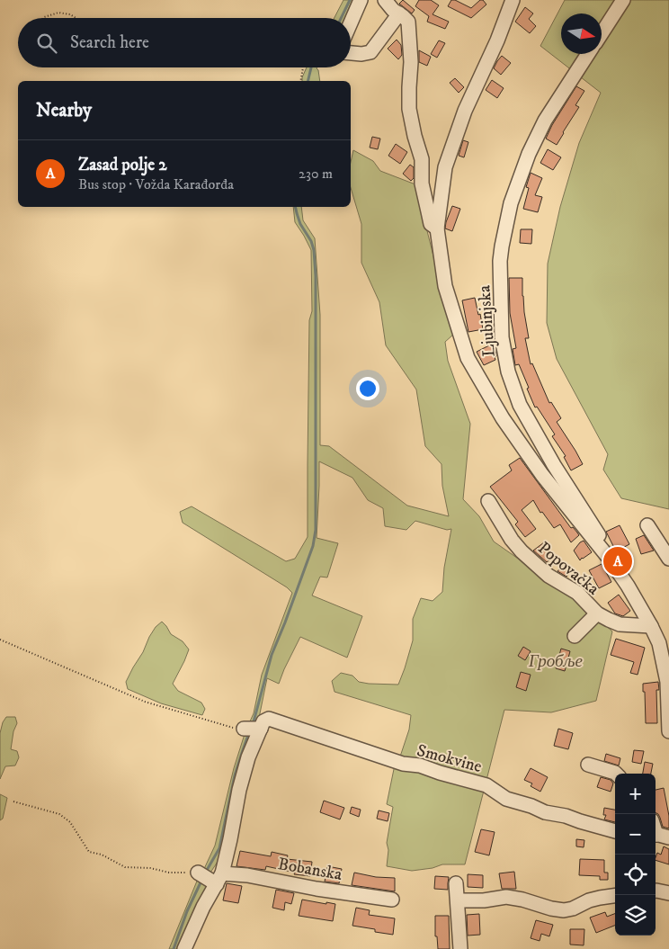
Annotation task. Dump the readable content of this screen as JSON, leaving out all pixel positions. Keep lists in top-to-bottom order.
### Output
{
  "streets": {
    "street": [
      "Ljubinjska",
      "Popovačka",
      "Smokvine",
      "Bobanska"
    ]
  },
  "parks": ["Гробље"],
  "north": "right",
  "page": {
    "search": "Search here",
    "heading": "Nearby",
    "list": [
      {
        "mark": "A",
        "name": "Zasad polje 2",
        "note": "Bus stop · Vožda Karađorđa",
        "value": "230 m"
      }
    ],
    "pins": "A",
    "map_buttons": ["+", "−"]
  }
}
